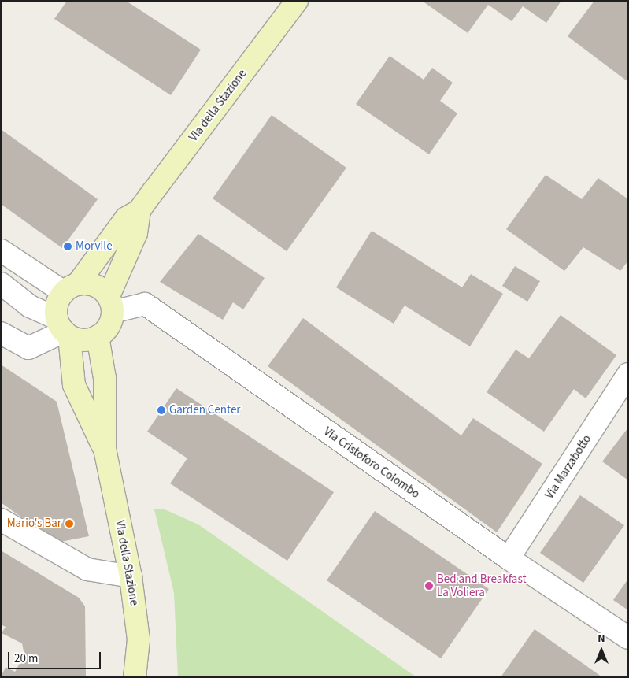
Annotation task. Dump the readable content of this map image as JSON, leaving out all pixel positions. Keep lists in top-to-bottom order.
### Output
{
  "streets": {
    "street": ["Via della Stazione", "Via Cristoforo Colombo", "Via Marzabotto"]
  },
  "crossings": [
    ["Via della Stazione", "Via Cristoforo Colombo"],
    ["Via Cristoforo Colombo", "Via Marzabotto"]
  ],
  "places": [
    "Morvile",
    "Garden Center",
    "Mario's Bar",
    "Bed and Breakfast La Voliera"
  ],
  "scale_bar": "20 m",
  "north": "top"
}
